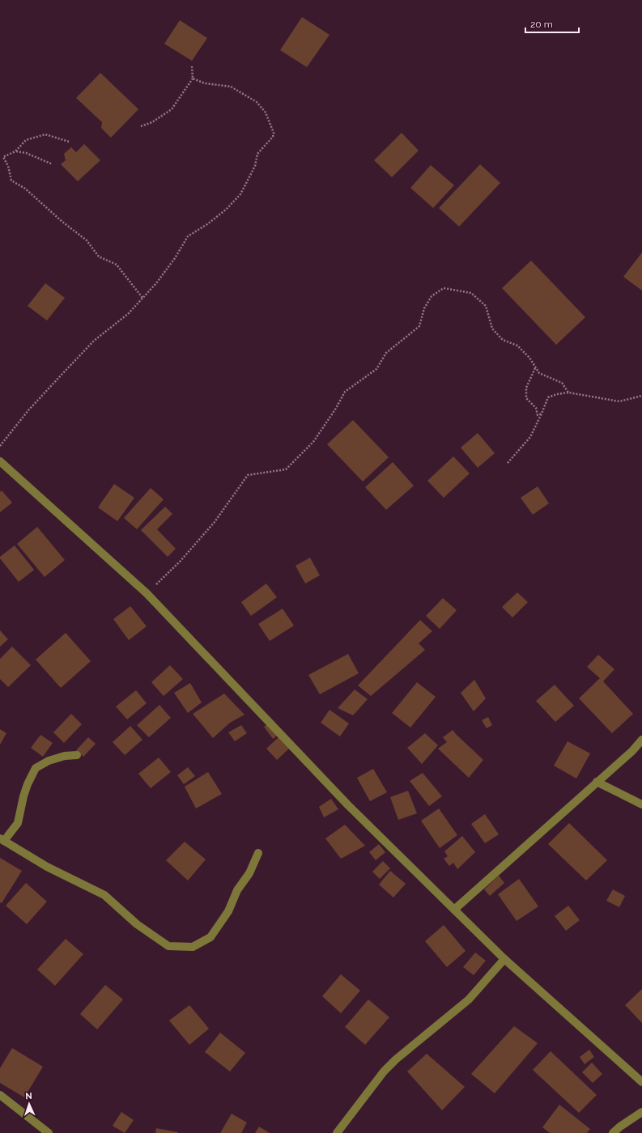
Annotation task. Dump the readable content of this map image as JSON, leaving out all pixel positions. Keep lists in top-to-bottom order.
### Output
{
  "scale_bar": "20 m",
  "north": "top"
}
